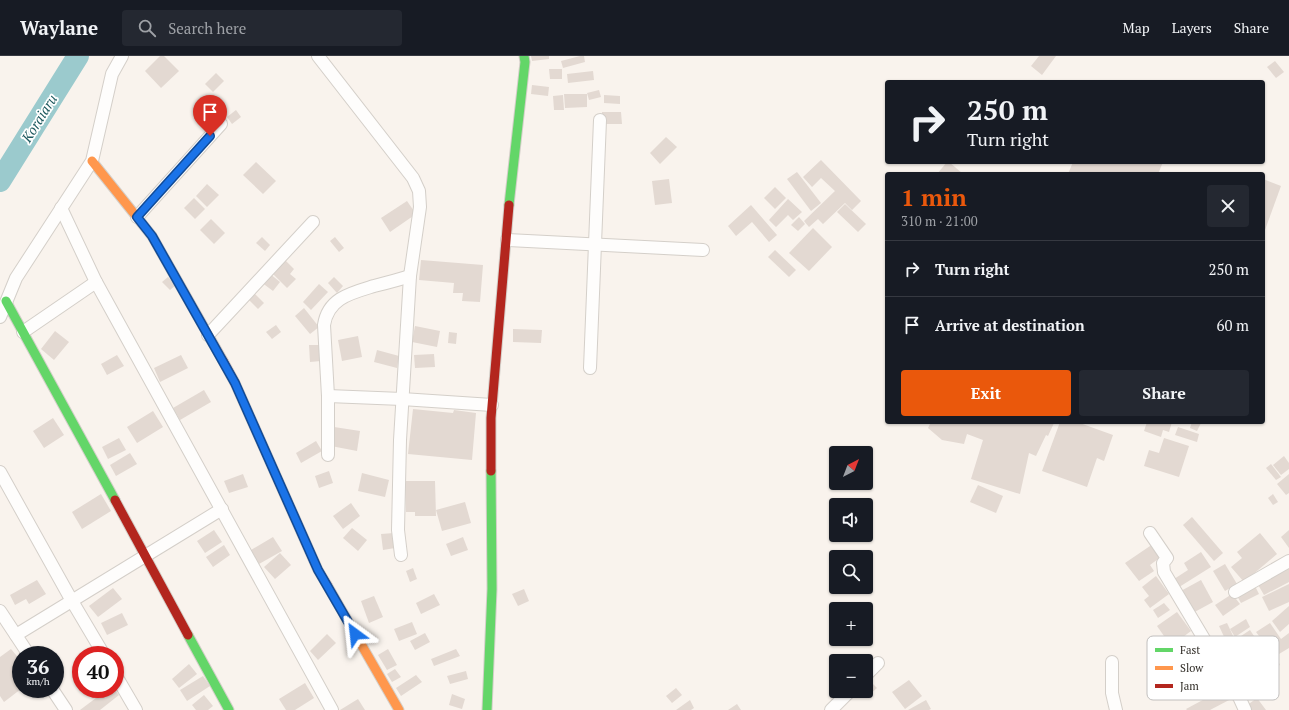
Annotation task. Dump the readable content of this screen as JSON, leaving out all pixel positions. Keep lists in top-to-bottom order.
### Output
{
  "water": ["Koraiaru"],
  "legend": ["Fast", "Slow", "Jam"],
  "north": "top right",
  "page": {
    "header": "Waylane",
    "search": "Search here",
    "nav": ["Map", "Layers", "Share"],
    "turn": ["250 m", "Turn right"],
    "heading": ["1 min", "310 m · 21:00"],
    "list": [
      {
        "name": "Turn right",
        "value": "250 m"
      },
      {
        "name": "Arrive at destination",
        "value": "60 m"
      }
    ],
    "buttons": ["Exit", "Share"],
    "map_buttons": ["+", "−"],
    "speed": "36 km/h",
    "limit": "40"
  }
}
